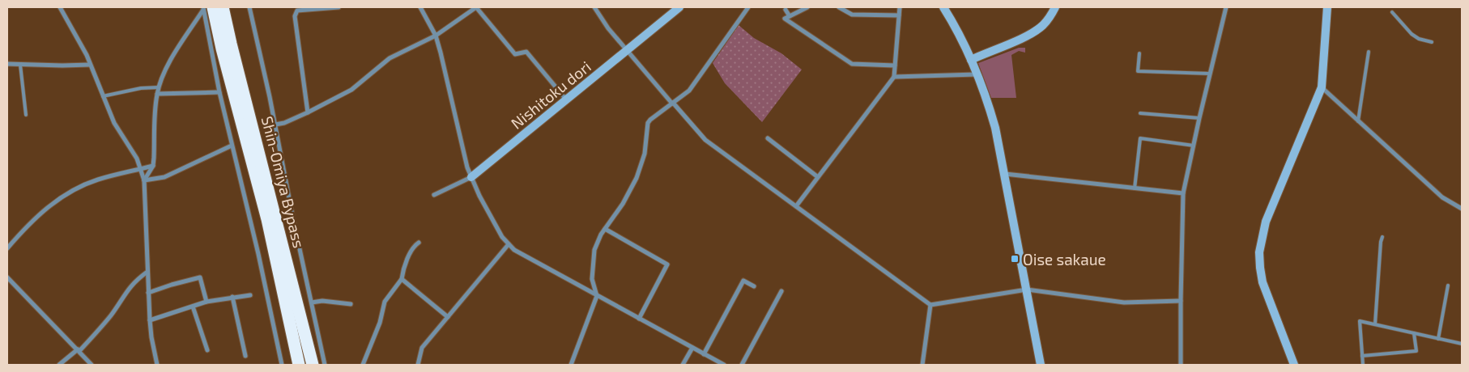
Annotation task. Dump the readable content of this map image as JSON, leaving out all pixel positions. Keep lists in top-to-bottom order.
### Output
{
  "streets": {
    "highway": ["Shin-Omiya Bypass"],
    "street": ["Nishitoku dori"]
  },
  "places": {
    "transit": ["Oise sakaue"]
  }
}
